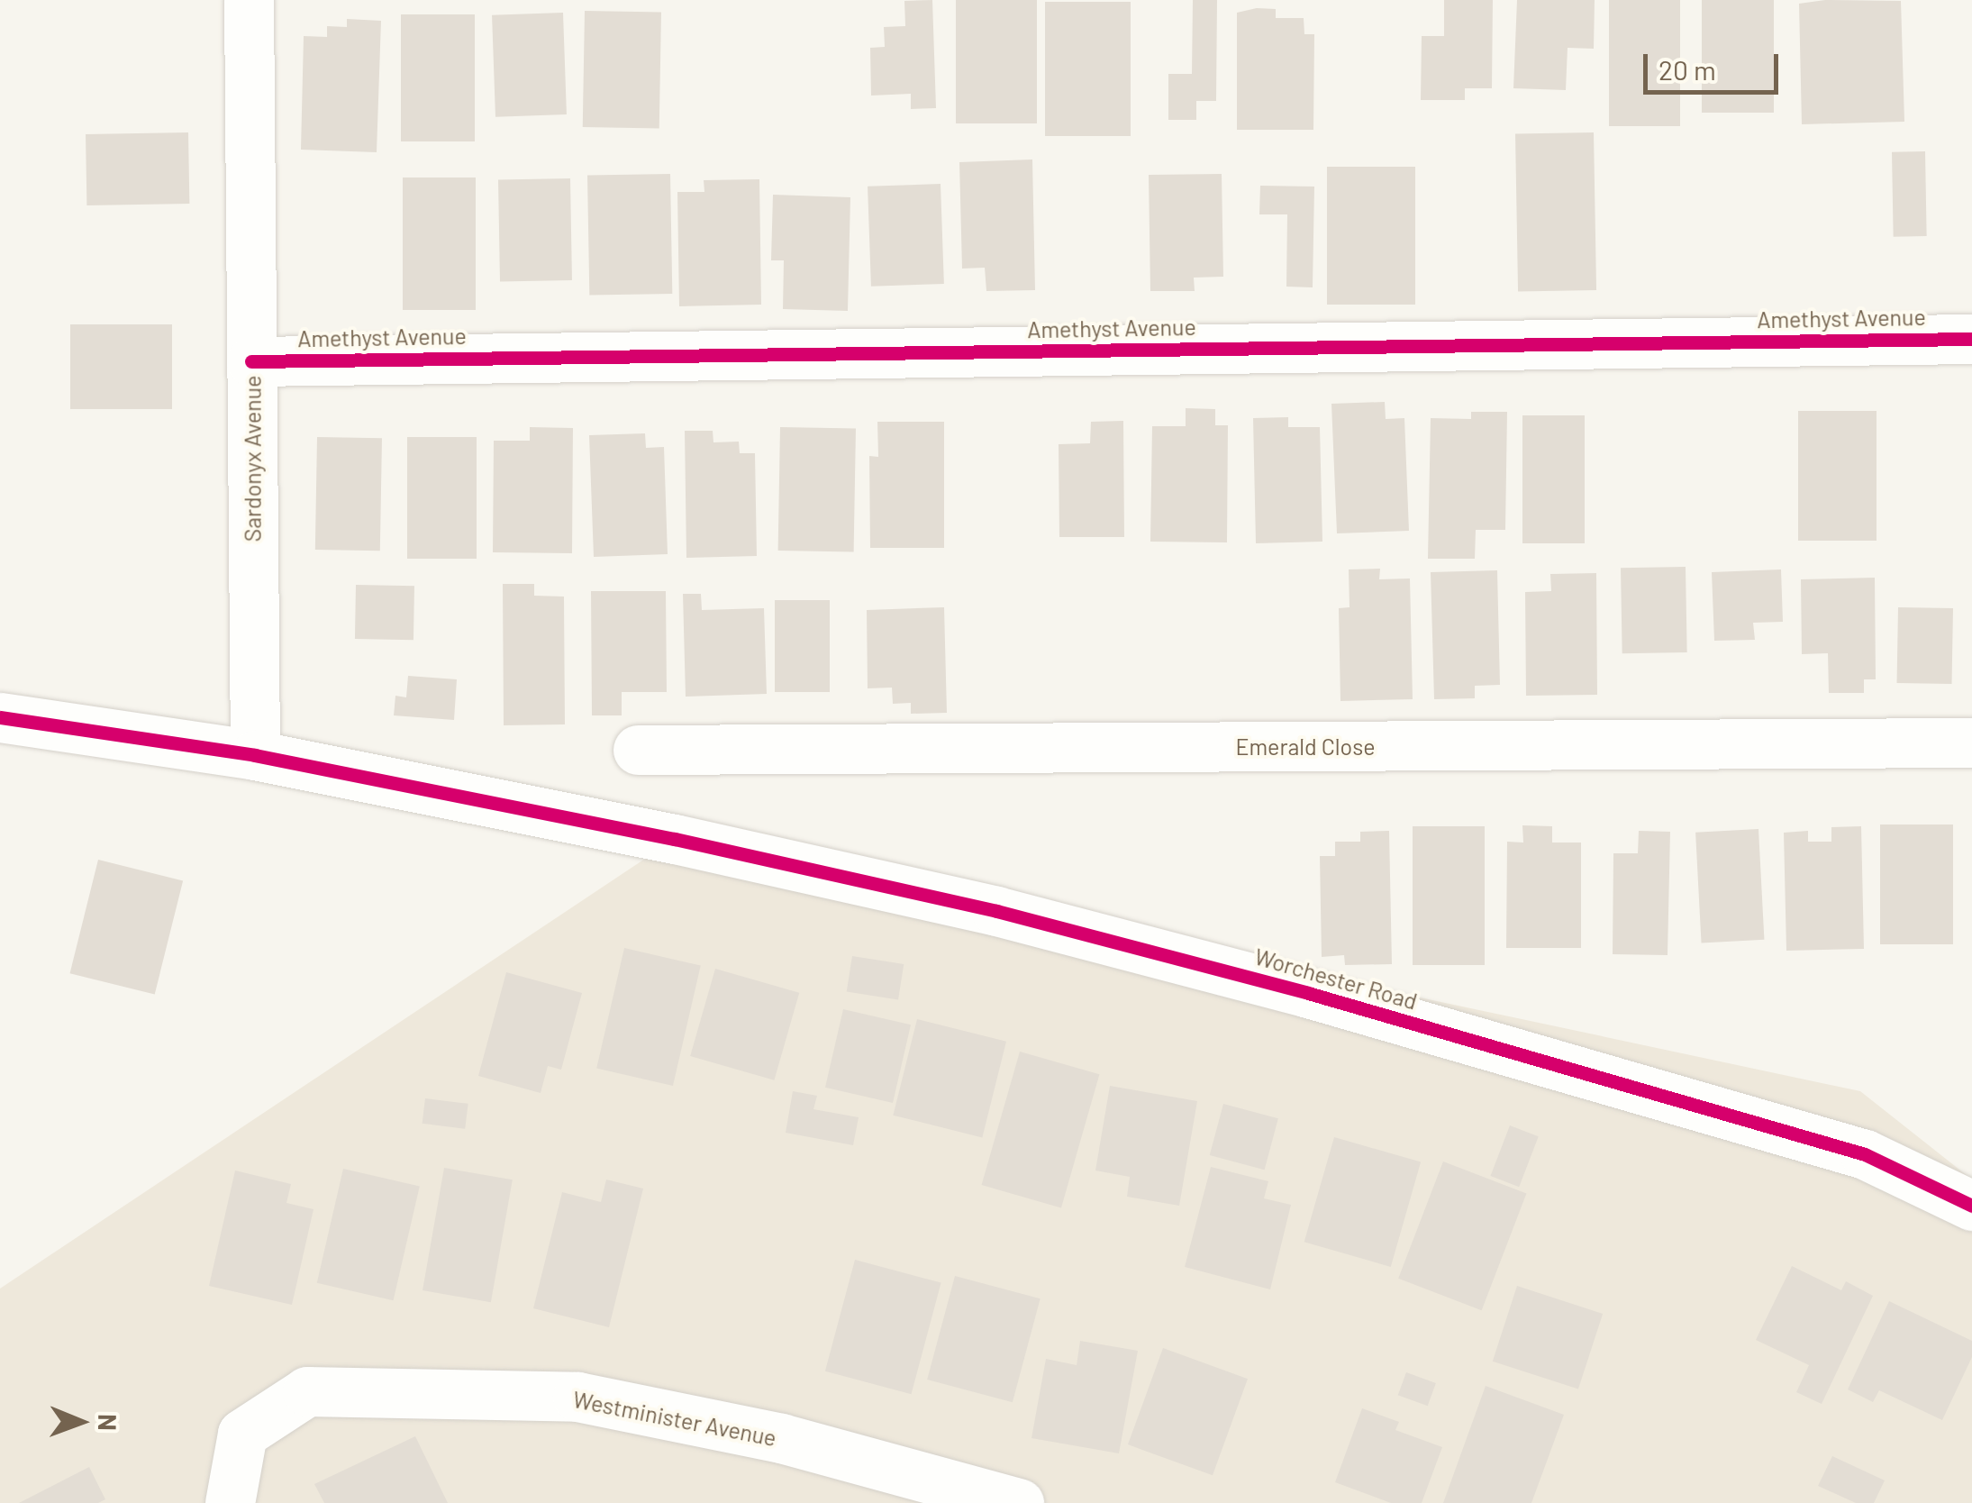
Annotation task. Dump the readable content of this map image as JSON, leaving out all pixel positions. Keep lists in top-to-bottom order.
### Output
{
  "streets": {
    "street": [
      "Amethyst Avenue",
      "Sardonyx Avenue",
      "Emerald Close",
      "Worchester Road",
      "Westminister Avenue"
    ]
  },
  "crossings": [
    ["Amethyst Avenue", "Sardonyx Avenue"],
    ["Sardonyx Avenue", "Worchester Road"]
  ],
  "scale_bar": "20 m",
  "north": "right"
}
